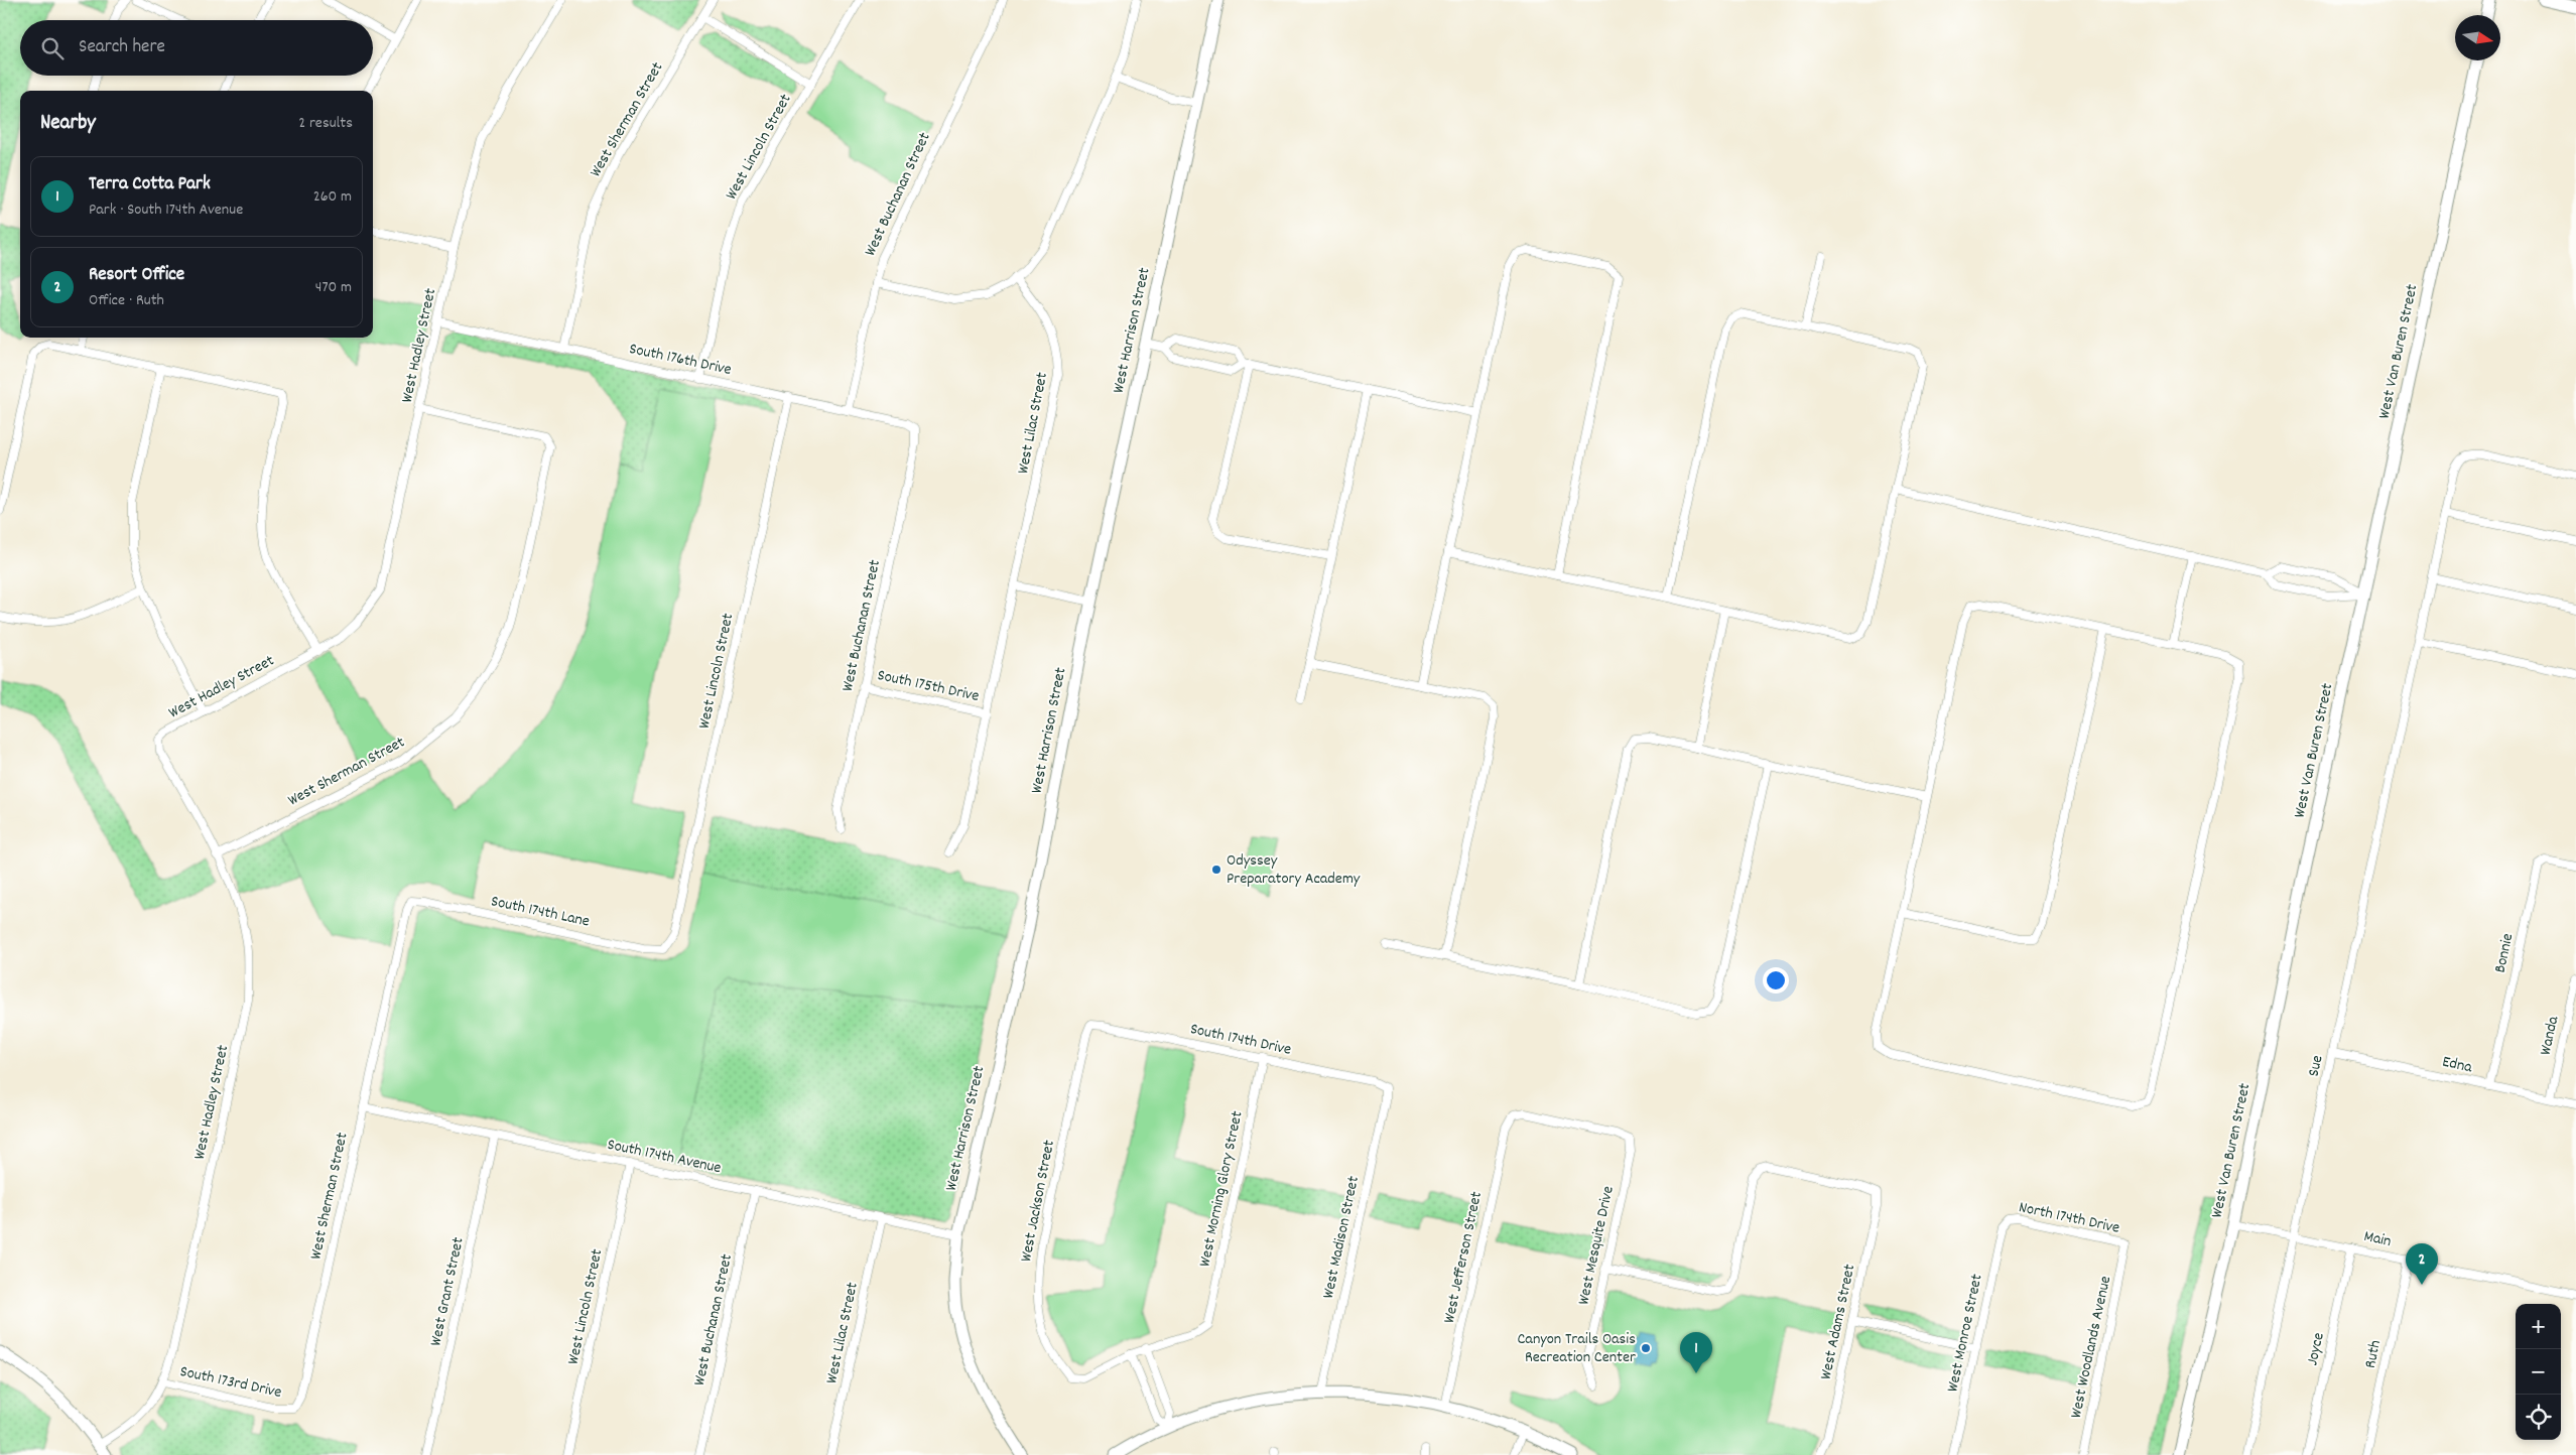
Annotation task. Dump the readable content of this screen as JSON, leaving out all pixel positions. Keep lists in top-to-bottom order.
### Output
{
  "streets": {
    "street": [
      "West Sherman Street",
      "West Lincoln Street",
      "West Buchanan Street",
      "West Harrison Street",
      "West Hadley Street",
      "West Van Buren Street",
      "South 176th Drive",
      "West Lilac Street",
      "South 175th Drive",
      "South 174th Lane",
      "Bonnie",
      "Wanda",
      "South 174th Drive",
      "Edna",
      "Sue",
      "South 174th Avenue",
      "West Morning Glory Street",
      "West Jackson Street",
      "North 174th Drive",
      "West Madison Street",
      "Main",
      "West Mesquite Drive",
      "West Jefferson Street",
      "West Grant Street",
      "West Adams Street",
      "West Monroe Street",
      "West Woodlands Avenue",
      "Joyce",
      "Ruth",
      "South 173rd Drive"
    ]
  },
  "crossings": [
    ["West Sherman Street", "West Hadley Street"],
    ["West Sherman Street", "South 176th Drive"],
    ["West Sherman Street", "South 174th Lane"],
    ["West Sherman Street", "South 174th Avenue"],
    ["West Sherman Street", "South 173rd Drive"],
    ["West Lincoln Street", "South 176th Drive"],
    ["West Lincoln Street", "South 174th Lane"],
    ["West Lincoln Street", "South 174th Avenue"],
    ["West Buchanan Street", "South 176th Drive"],
    ["West Buchanan Street", "South 175th Drive"],
    ["West Buchanan Street", "South 174th Avenue"],
    ["West Harrison Street", "South 174th Avenue"],
    ["West Hadley Street", "South 176th Drive"],
    ["West Hadley Street", "South 173rd Drive"],
    ["West Van Buren Street", "Main"],
    ["West Lilac Street", "South 175th Drive"],
    ["West Lilac Street", "South 174th Avenue"],
    ["Bonnie", "Edna"],
    ["Wanda", "Edna"],
    ["South 174th Drive", "West Morning Glory Street"],
    ["South 174th Drive", "West Jackson Street"],
    ["South 174th Drive", "West Madison Street"],
    ["Edna", "Sue"],
    ["Sue", "Main"],
    ["South 174th Avenue", "West Grant Street"],
    ["North 174th Drive", "West Monroe Street"],
    ["North 174th Drive", "West Woodlands Avenue"],
    ["Main", "Joyce"],
    ["Main", "Ruth"],
    ["West Mesquite Drive", "West Jefferson Street"],
    ["West Mesquite Drive", "West Adams Street"]
  ],
  "places": ["Odyssey Preparatory Academy", "Canyon Trails Oasis Recreation Center"],
  "north": "right",
  "page": {
    "search": "Search here",
    "heading": ["Nearby", "2 results"],
    "list": [
      {
        "mark": "1",
        "name": "Terra Cotta Park",
        "note": "Park · South 174th Avenue",
        "value": "260 m"
      },
      {
        "mark": "2",
        "name": "Resort Office",
        "note": "Office · Ruth",
        "value": "470 m"
      }
    ],
    "pins": ["2", "1"],
    "map_buttons": ["+", "−"]
  }
}
